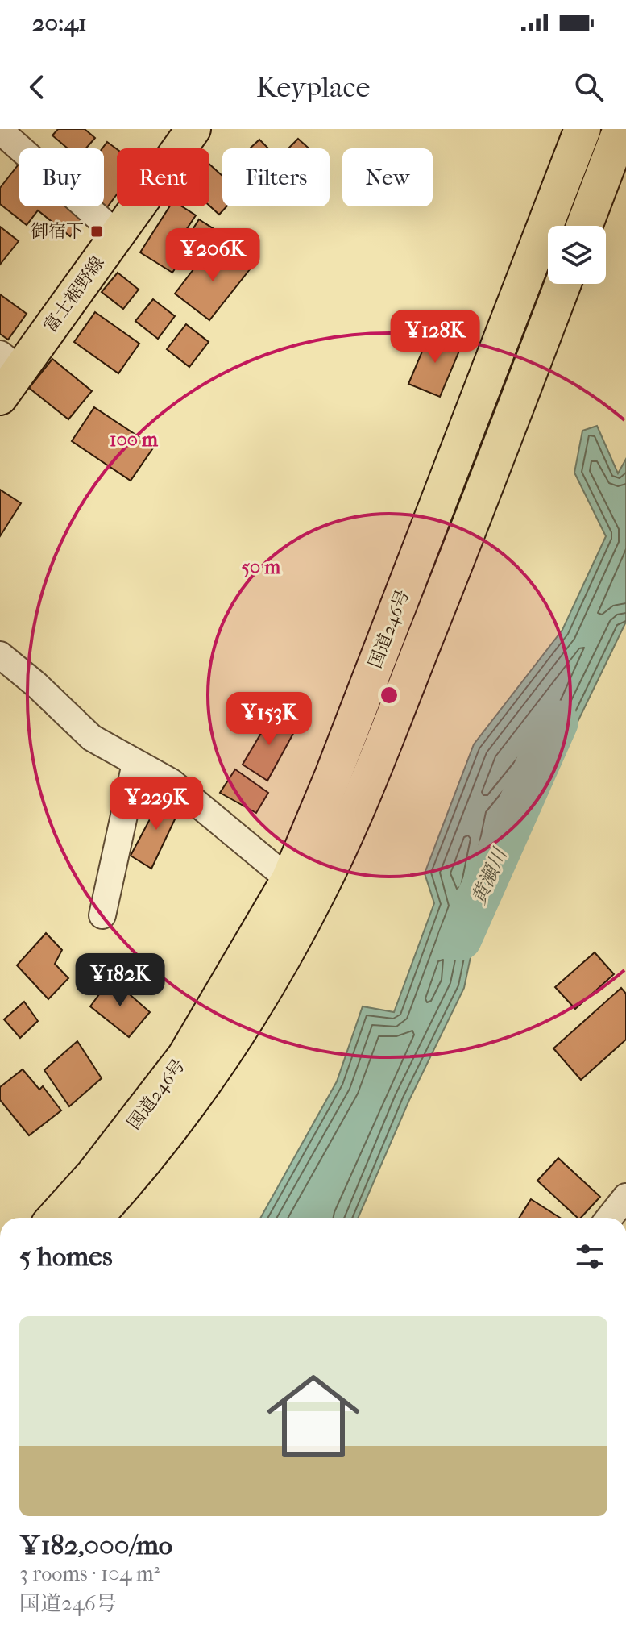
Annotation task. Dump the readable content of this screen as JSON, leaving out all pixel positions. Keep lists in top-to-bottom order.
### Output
{
  "streets": {
    "highway": ["国道246号"],
    "main road": ["富士裾野線"]
  },
  "water": ["黄瀬川"],
  "places": {
    "transit": ["御宿下"]
  },
  "page": {
    "status": "20:41",
    "header": "Keyplace",
    "chip": [
      "Buy",
      "Rent",
      "Filters",
      "New"
    ],
    "price": [
      "¥206K",
      "¥128K",
      "¥153K",
      "¥229K",
      "¥182K"
    ],
    "heading": "5 homes",
    "list": [
      {
        "name": "¥182,000/mo",
        "note": "3 rooms · 104 m² · 国道246号"
      }
    ]
  },
  "rings": ["100 m", "50 m"]
}
